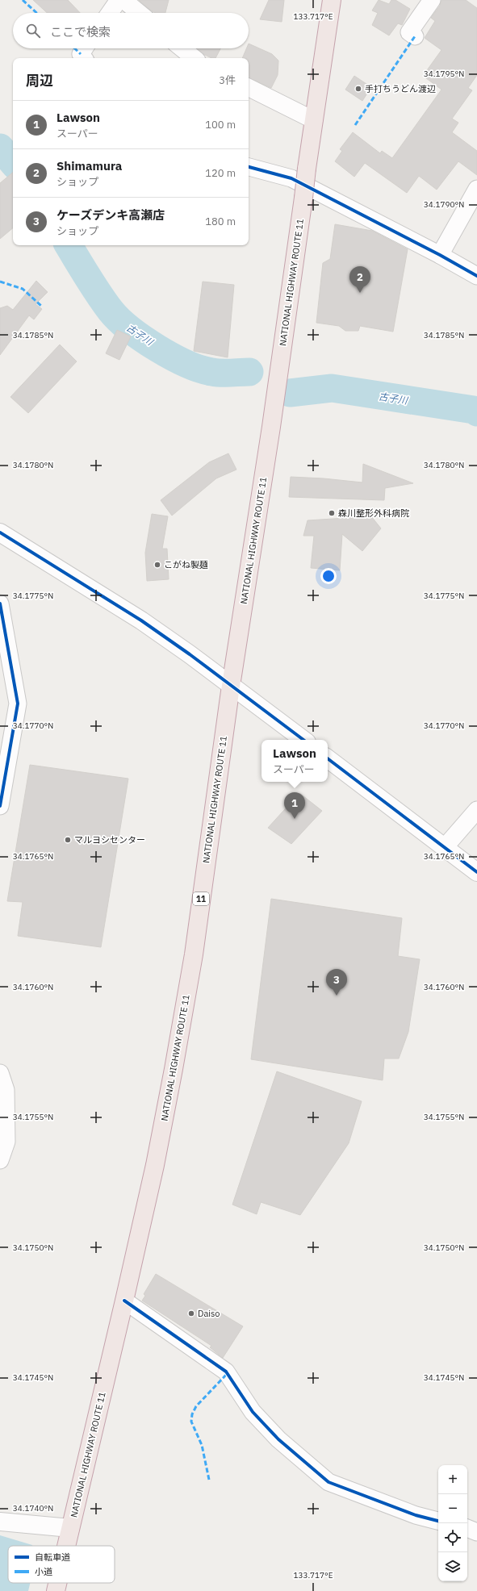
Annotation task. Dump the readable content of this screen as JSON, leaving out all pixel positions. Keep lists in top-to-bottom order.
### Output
{
  "streets": {
    "highway": ["NATIONAL HIGHWAY ROUTE 11", "11"]
  },
  "water": ["古子川"],
  "places": [
    "手打ちうどん渡辺",
    "森川整形外科病院",
    "こがね製麺",
    "マルヨシセンター",
    "Daiso"
  ],
  "legend": ["自転車道", "小道"],
  "page": {
    "search": "ここで検索",
    "heading": ["周辺", "3件"],
    "list": [
      {
        "mark": "1",
        "name": "Lawson",
        "note": "スーパー",
        "value": "100 m"
      },
      {
        "mark": "2",
        "name": "Shimamura",
        "note": "ショップ",
        "value": "120 m"
      },
      {
        "mark": "3",
        "name": "ケーズデンキ高瀬店",
        "note": "ショップ",
        "value": "180 m"
      }
    ],
    "pins": ["2", "1", "3"],
    "popup": ["Lawson", "スーパー"],
    "map_buttons": ["+", "−"]
  },
  "coordinates": [
    "133.717°E",
    "34.1795°N",
    "34.1790°N",
    "34.1785°N",
    "34.1780°N",
    "34.1775°N",
    "34.1770°N",
    "34.1765°N",
    "34.1760°N",
    "34.1755°N",
    "34.1750°N",
    "34.1745°N",
    "34.1740°N"
  ]
}
